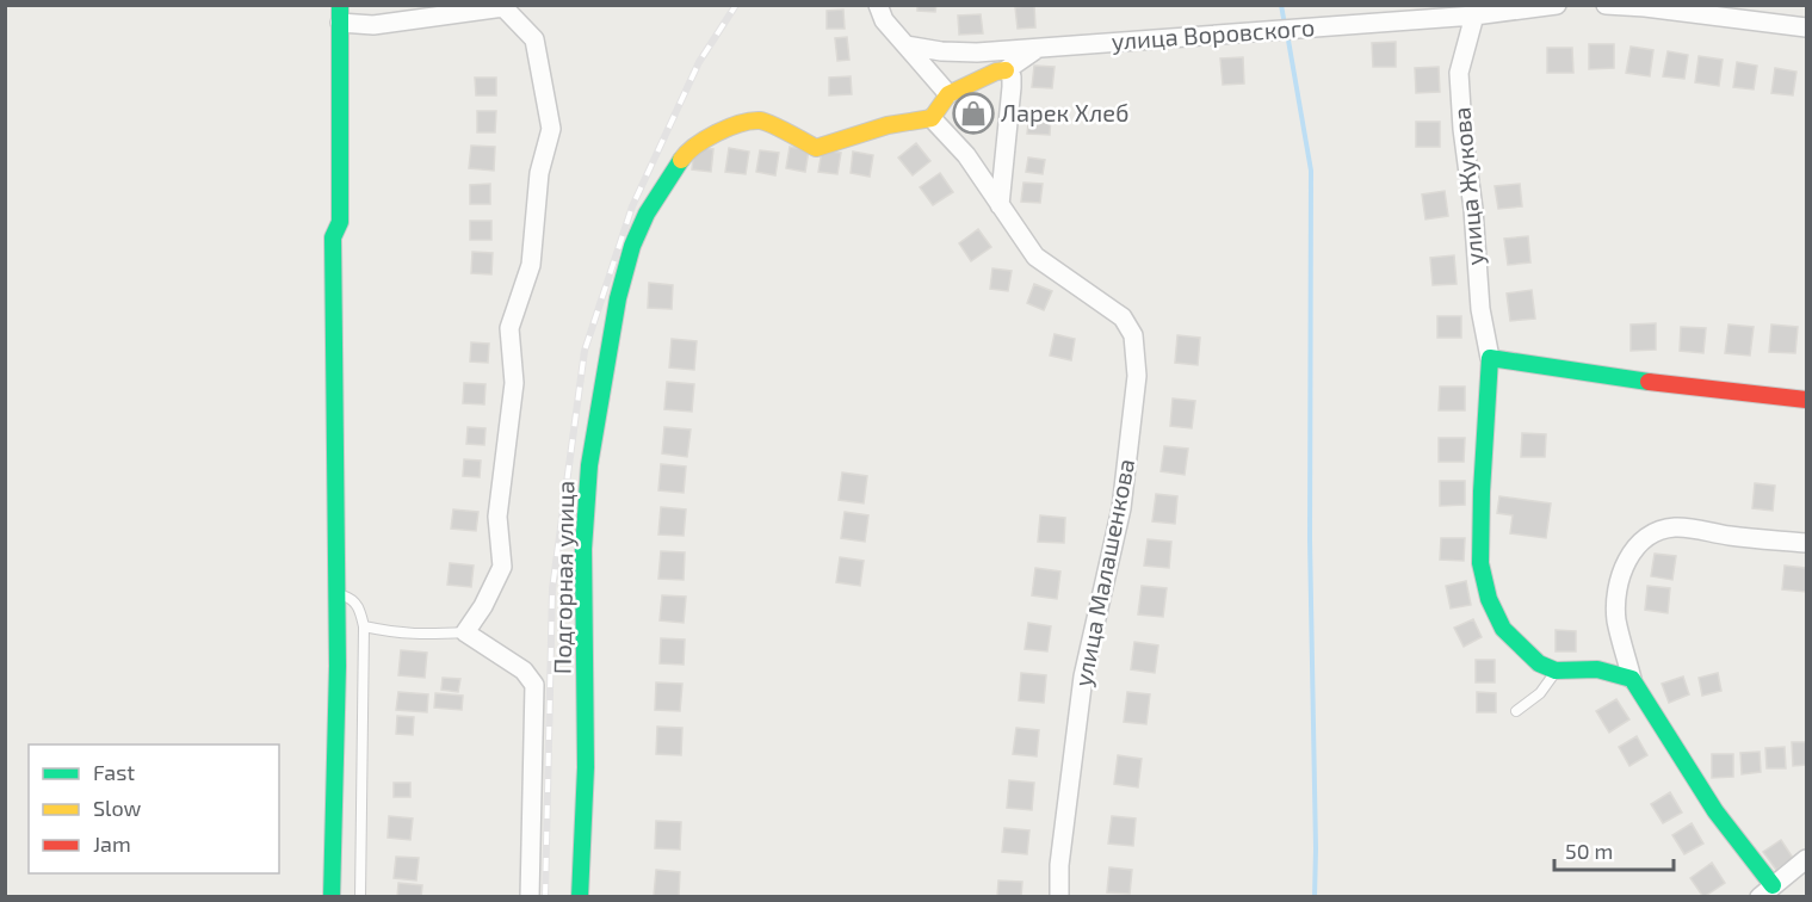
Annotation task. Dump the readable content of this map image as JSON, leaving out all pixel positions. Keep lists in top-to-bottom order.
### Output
{
  "streets": {
    "street": [
      "улица Воровского",
      "улица Жукова",
      "улица Малашенкова",
      "Подгорная улица"
    ]
  },
  "crossings": [
    ["улица Воровского", "улица Жукова"],
    ["улица Малашенкова", "Подгорная улица"]
  ],
  "places": {
    "shop": ["Ларек Хлеб"]
  },
  "legend": ["Fast", "Slow", "Jam"],
  "scale_bar": "50 m"
}
